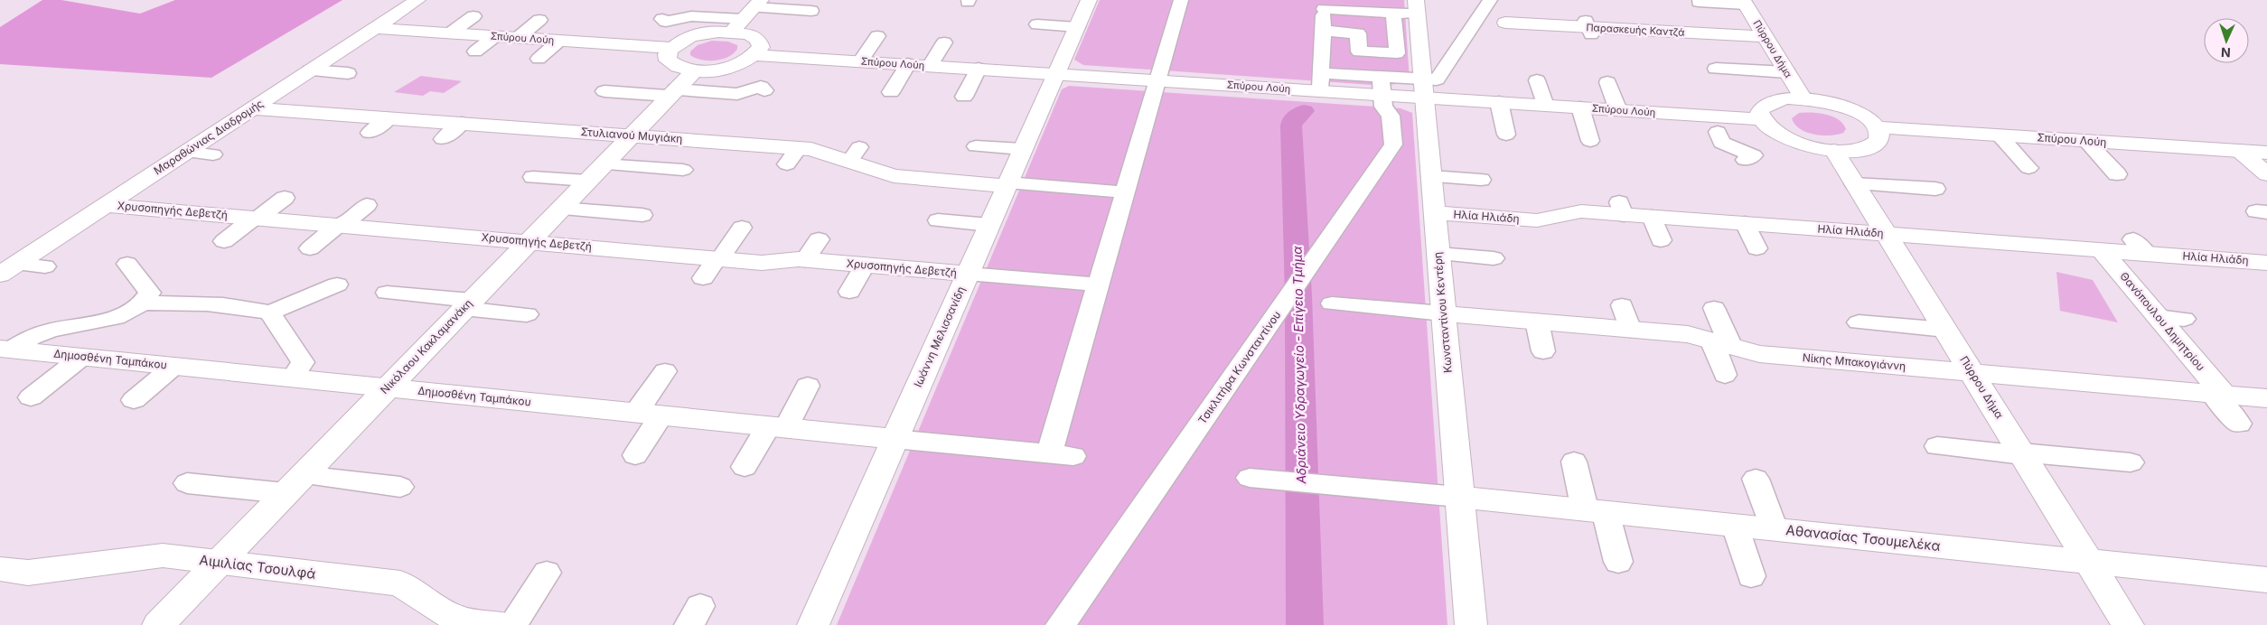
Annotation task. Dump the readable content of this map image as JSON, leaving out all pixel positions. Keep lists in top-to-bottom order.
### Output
{
  "streets": {
    "street": [
      "Παρασκευής Καντζά",
      "Σπύρου Λούη",
      "Πύρρου Δήμα",
      "Στυλιανού Μυγιάκη",
      "Μαραθώνιας Διαδρομής",
      "Χρυσοπηγής Δεβετζή",
      "Ηλία Ηλιάδη",
      "Κωνσταντίνου Κεντέρη",
      "Θανόπουλου Δημητρίου",
      "Ιωάννη Μελισσανίδη",
      "Νικόλαου Κακλαμανάκη",
      "Δημοσθένη Ταμπάκου",
      "Νίκης Μπακογιάννη",
      "Τσικλιτήρα Κωνσταντίνου",
      "Αθανασίας Τσουμελέκα",
      "Αιμιλίας Τσουλφά"
    ]
  },
  "crossings": [
    ["Παρασκευής Καντζά", "Πύρρου Δήμα"],
    ["Σπύρου Λούη", "Μαραθώνιας Διαδρομής"],
    ["Σπύρου Λούη", "Κωνσταντίνου Κεντέρη"],
    ["Σπύρου Λούη", "Ιωάννη Μελισσανίδη"],
    ["Σπύρου Λούη", "Τσικλιτήρα Κωνσταντίνου"],
    ["Πύρρου Δήμα", "Ηλία Ηλιάδη"],
    ["Πύρρου Δήμα", "Νίκης Μπακογιάννη"],
    ["Πύρρου Δήμα", "Αθανασίας Τσουμελέκα"],
    ["Στυλιανού Μυγιάκη", "Μαραθώνιας Διαδρομής"],
    ["Στυλιανού Μυγιάκη", "Ιωάννη Μελισσανίδη"],
    ["Στυλιανού Μυγιάκη", "Νικόλαου Κακλαμανάκη"],
    ["Μαραθώνιας Διαδρομής", "Χρυσοπηγής Δεβετζή"],
    ["Χρυσοπηγής Δεβετζή", "Ιωάννη Μελισσανίδη"],
    ["Χρυσοπηγής Δεβετζή", "Νικόλαου Κακλαμανάκη"],
    ["Ηλία Ηλιάδη", "Κωνσταντίνου Κεντέρη"],
    ["Ηλία Ηλιάδη", "Θανόπουλου Δημητρίου"],
    ["Κωνσταντίνου Κεντέρη", "Νίκης Μπακογιάννη"],
    ["Κωνσταντίνου Κεντέρη", "Αθανασίας Τσουμελέκα"],
    ["Θανόπουλου Δημητρίου", "Νίκης Μπακογιάννη"],
    ["Ιωάννη Μελισσανίδη", "Δημοσθένη Ταμπάκου"],
    ["Νικόλαου Κακλαμανάκη", "Δημοσθένη Ταμπάκου"],
    ["Νικόλαου Κακλαμανάκη", "Αιμιλίας Τσουλφά"]
  ],
  "water": ["Αδριάνειο Υδραγωγείο - Επίγειο Τμήμα"],
  "north": "bottom"
}
